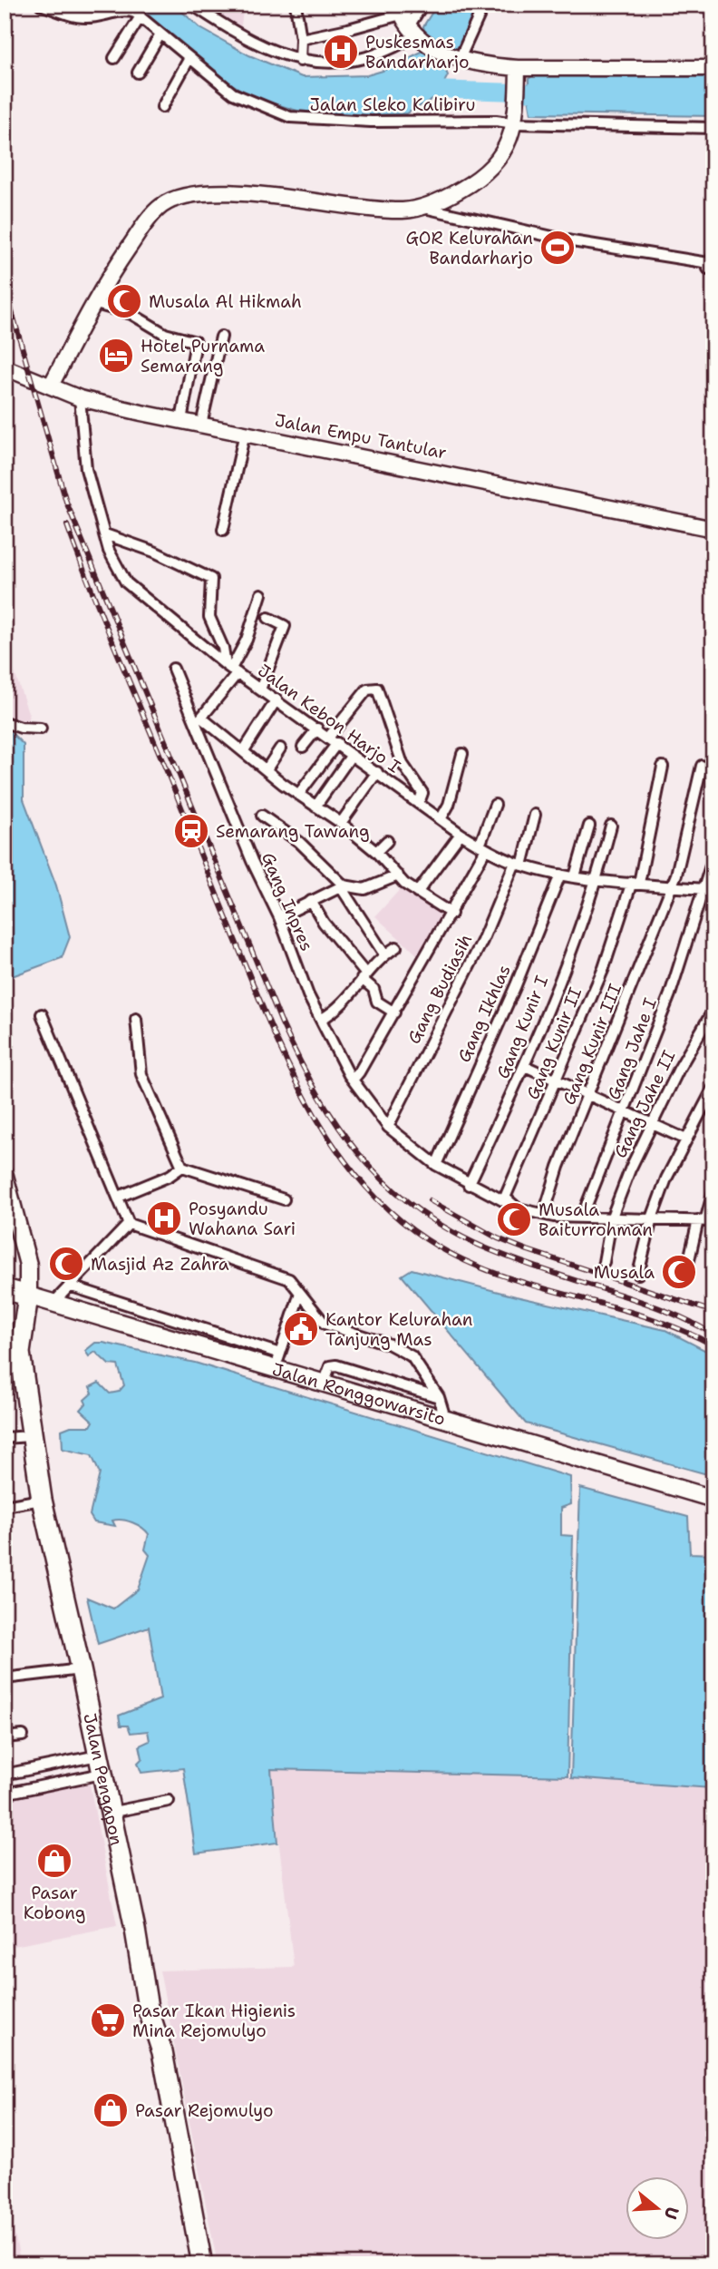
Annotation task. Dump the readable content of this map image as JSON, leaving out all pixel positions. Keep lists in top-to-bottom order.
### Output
{
  "streets": {
    "highway": ["Jalan Pengapon"],
    "main road": ["Jalan Ronggowarsito"],
    "street": [
      "Jalan Sleko Kalibiru",
      "Jalan Empu Tantular",
      "Jalan Kebon Harjo I",
      "Gang Inpres",
      "Gang Budiasih",
      "Gang Ikhlas",
      "Gang Kunir I",
      "Gang Kunir II",
      "Gang Kunir III",
      "Gang Jahe I",
      "Gang Jahe II"
    ]
  },
  "crossings": [
    ["Jalan Empu Tantular", "Jalan Kebon Harjo I"],
    ["Jalan Kebon Harjo I", "Gang Budiasih"],
    ["Jalan Kebon Harjo I", "Gang Ikhlas"],
    ["Jalan Kebon Harjo I", "Gang Kunir I"],
    ["Jalan Kebon Harjo I", "Gang Kunir II"],
    ["Jalan Kebon Harjo I", "Gang Kunir III"],
    ["Jalan Kebon Harjo I", "Gang Jahe I"],
    ["Gang Inpres", "Gang Budiasih"],
    ["Gang Inpres", "Gang Ikhlas"],
    ["Gang Inpres", "Gang Kunir I"],
    ["Gang Inpres", "Gang Kunir II"],
    ["Jalan Ronggowarsito", "Jalan Pengapon"]
  ],
  "places": {
    "hospital": ["Puskesmas Bandarharjo", "Posyandu Wahana Sari"],
    "sports": ["GOR Kelurahan Bandarharjo"],
    "mosque": [
      "Musala Al Hikmah",
      "Musala Baiturrohman",
      "Masjid Az Zahra",
      "Musala"
    ],
    "hotel": ["Hotel Purnama Semarang"],
    "station": ["Semarang Tawang"],
    "public building": ["Kantor Kelurahan Tanjung Mas"],
    "shop": ["Pasar Kobong", "Pasar Rejomulyo"],
    "supermarket": ["Pasar Ikan Higienis Mina Rejomulyo"]
  },
  "north": "right"
}
